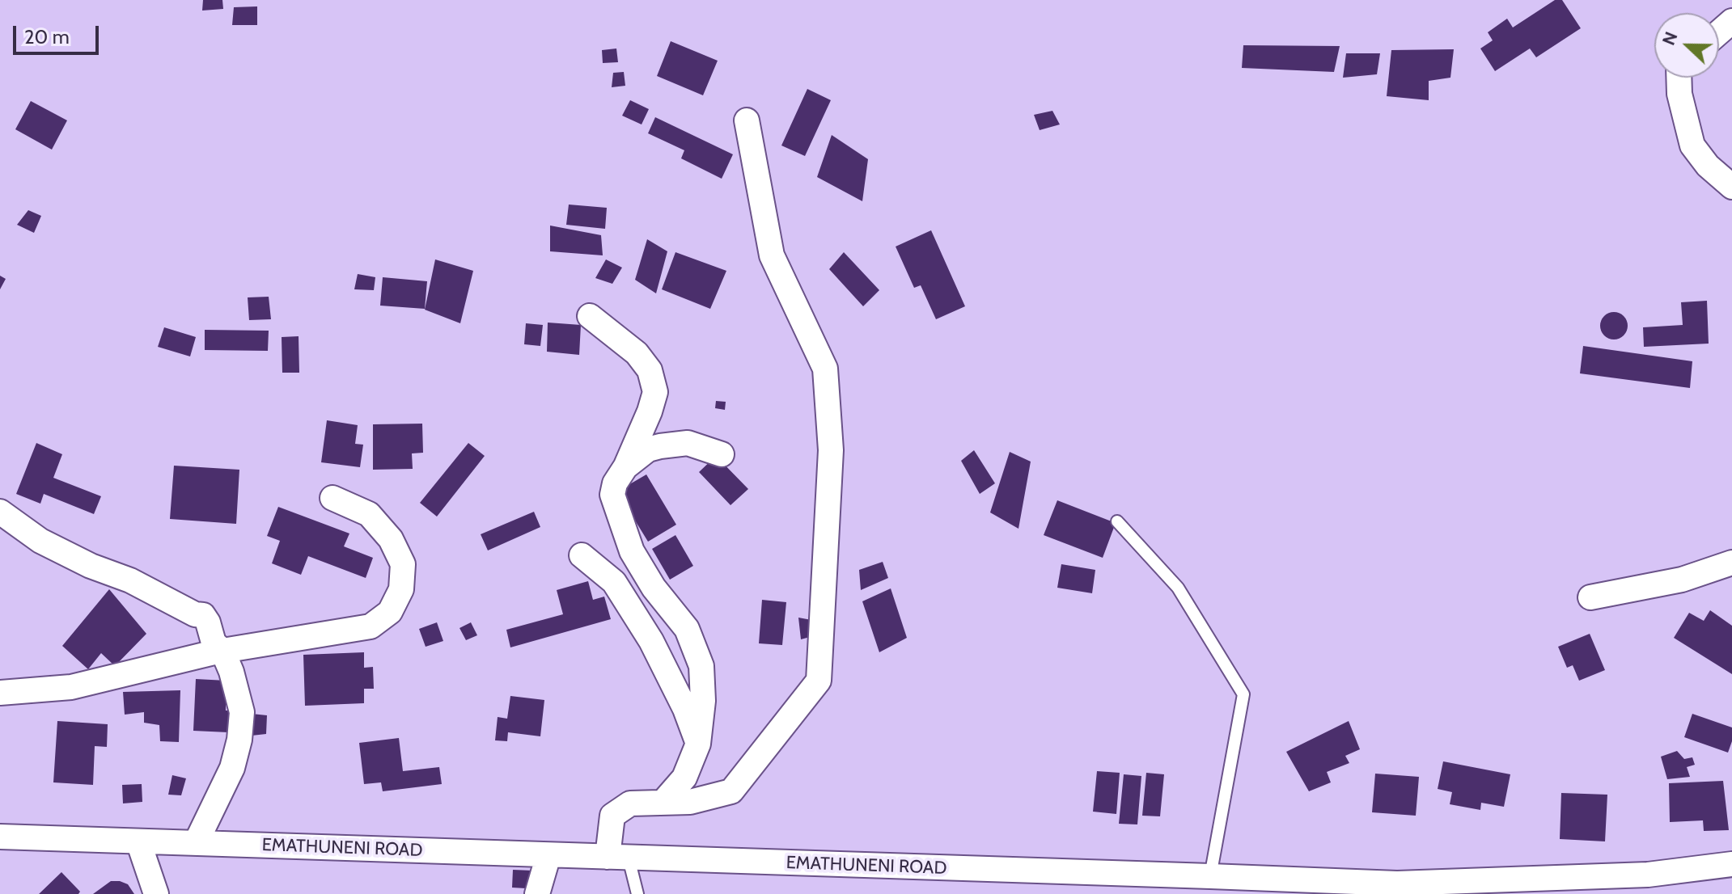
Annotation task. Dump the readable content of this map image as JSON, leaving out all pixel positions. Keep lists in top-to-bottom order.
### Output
{
  "streets": {
    "street": ["EMATHUNENI ROAD"]
  },
  "scale_bar": "20 m",
  "north": "left"
}
